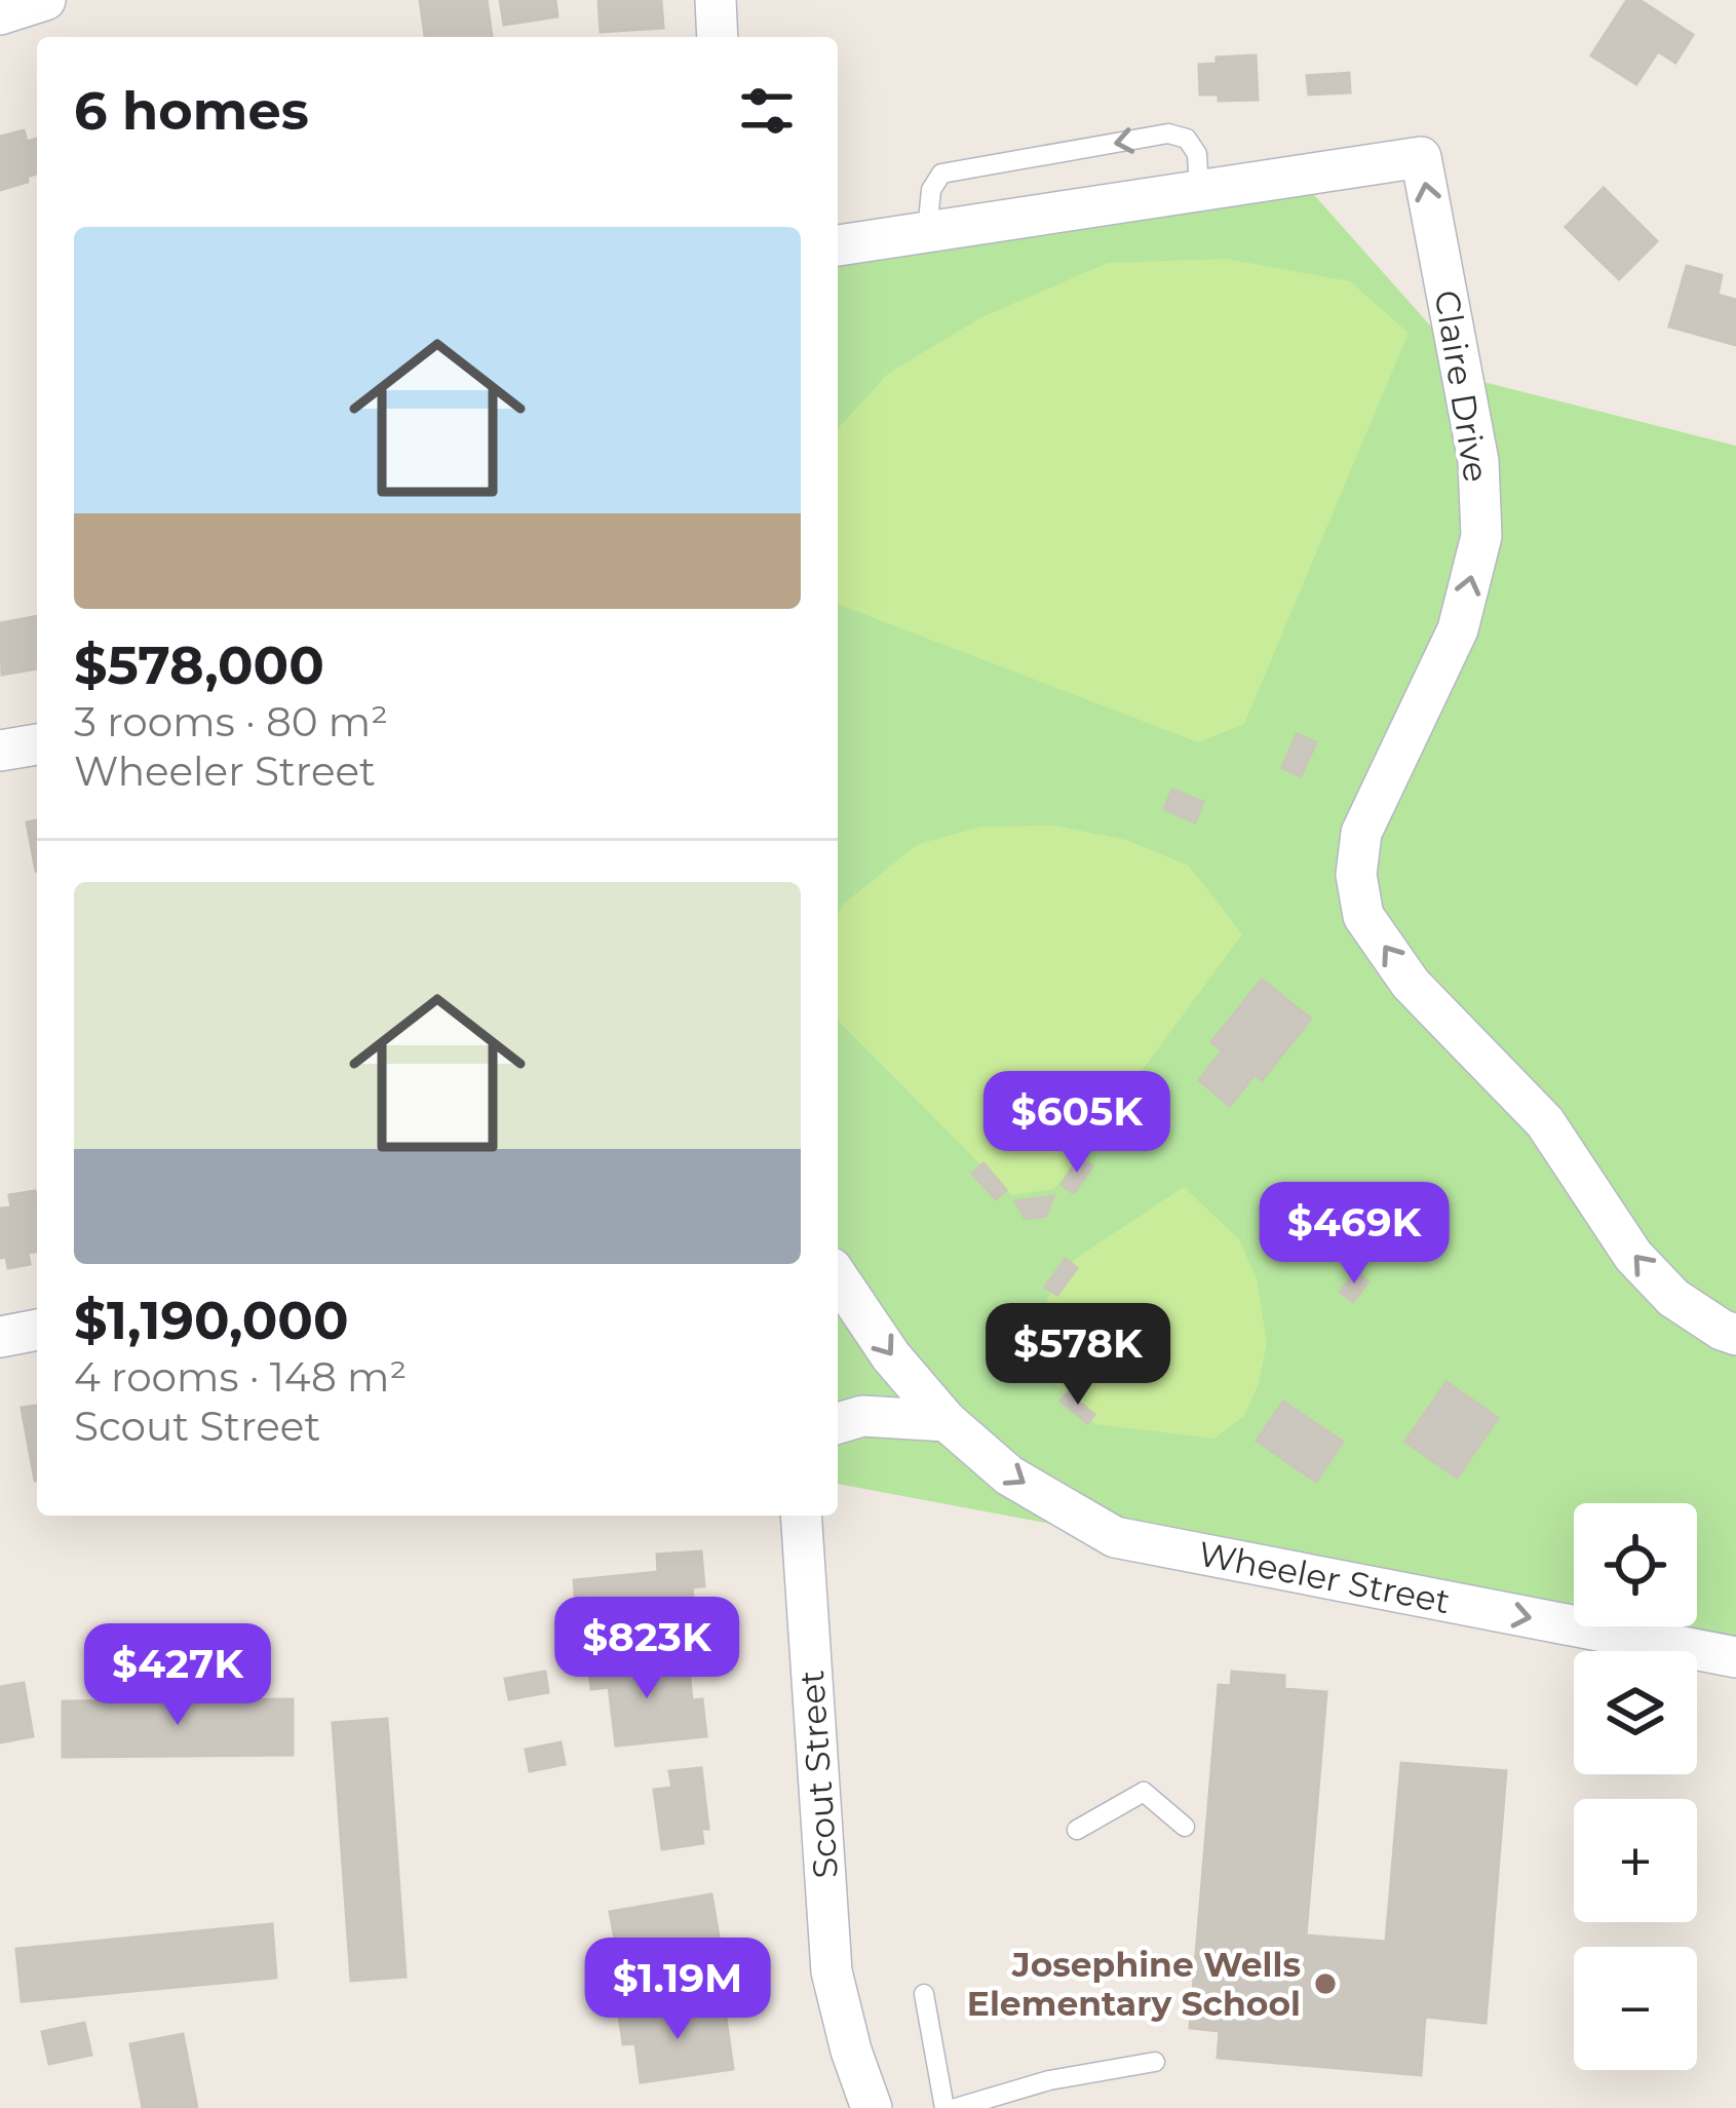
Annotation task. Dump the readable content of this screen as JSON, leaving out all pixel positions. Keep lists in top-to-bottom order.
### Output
{
  "streets": {
    "street": ["Claire Drive", "Wheeler Street", "Scout Street"]
  },
  "one_way": ["Claire Drive", "Wheeler Street"],
  "places": ["Josephine Wells Elementary School"],
  "page": {
    "heading": "6 homes",
    "list": [
      {
        "name": "$578,000",
        "note": "3 rooms · 80 m² · Wheeler Street"
      },
      {
        "name": "$1,190,000",
        "note": "4 rooms · 148 m² · Scout Street"
      }
    ],
    "price": [
      "$605K",
      "$469K",
      "$578K",
      "$823K",
      "$427K",
      "$1.19M"
    ],
    "map_buttons": ["+", "−"]
  }
}
